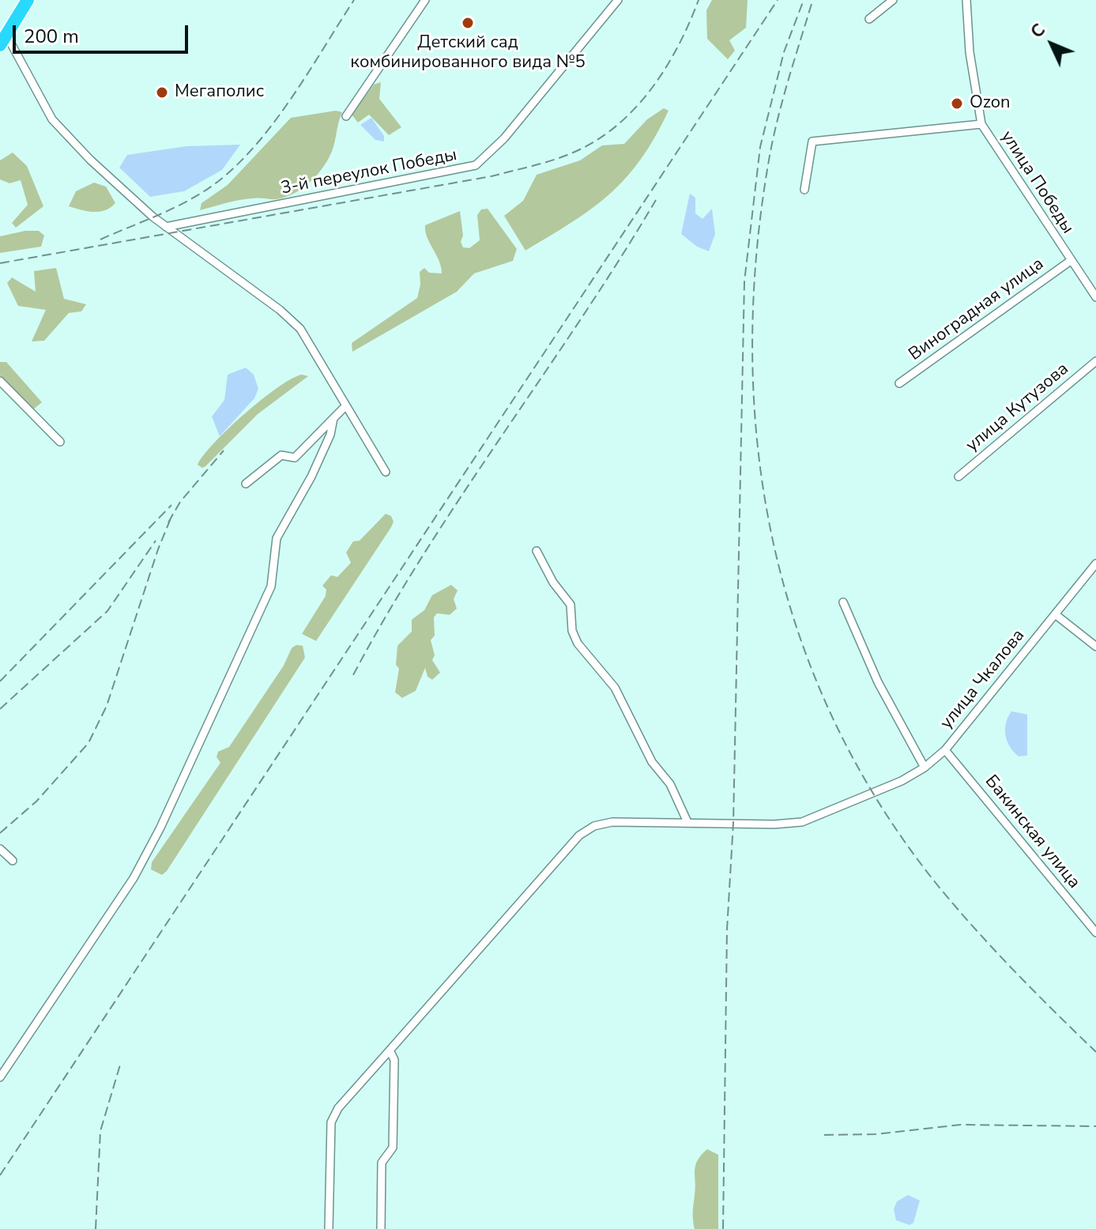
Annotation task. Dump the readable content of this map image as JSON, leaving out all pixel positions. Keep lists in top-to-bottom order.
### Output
{
  "streets": {
    "street": [
      "3-й переулок Победы",
      "улица Победы",
      "Виноградная улица",
      "улица Кутузова",
      "улица Чкалова",
      "Бакинская улица"
    ]
  },
  "crossings": [
    ["улица Победы", "Виноградная улица"],
    ["улица Чкалова", "Бакинская улица"]
  ],
  "places": ["Детский сад комбинированного вида №5", "Мегаполис", "Ozon"],
  "scale_bar": "200 m",
  "north": "top left"
}
